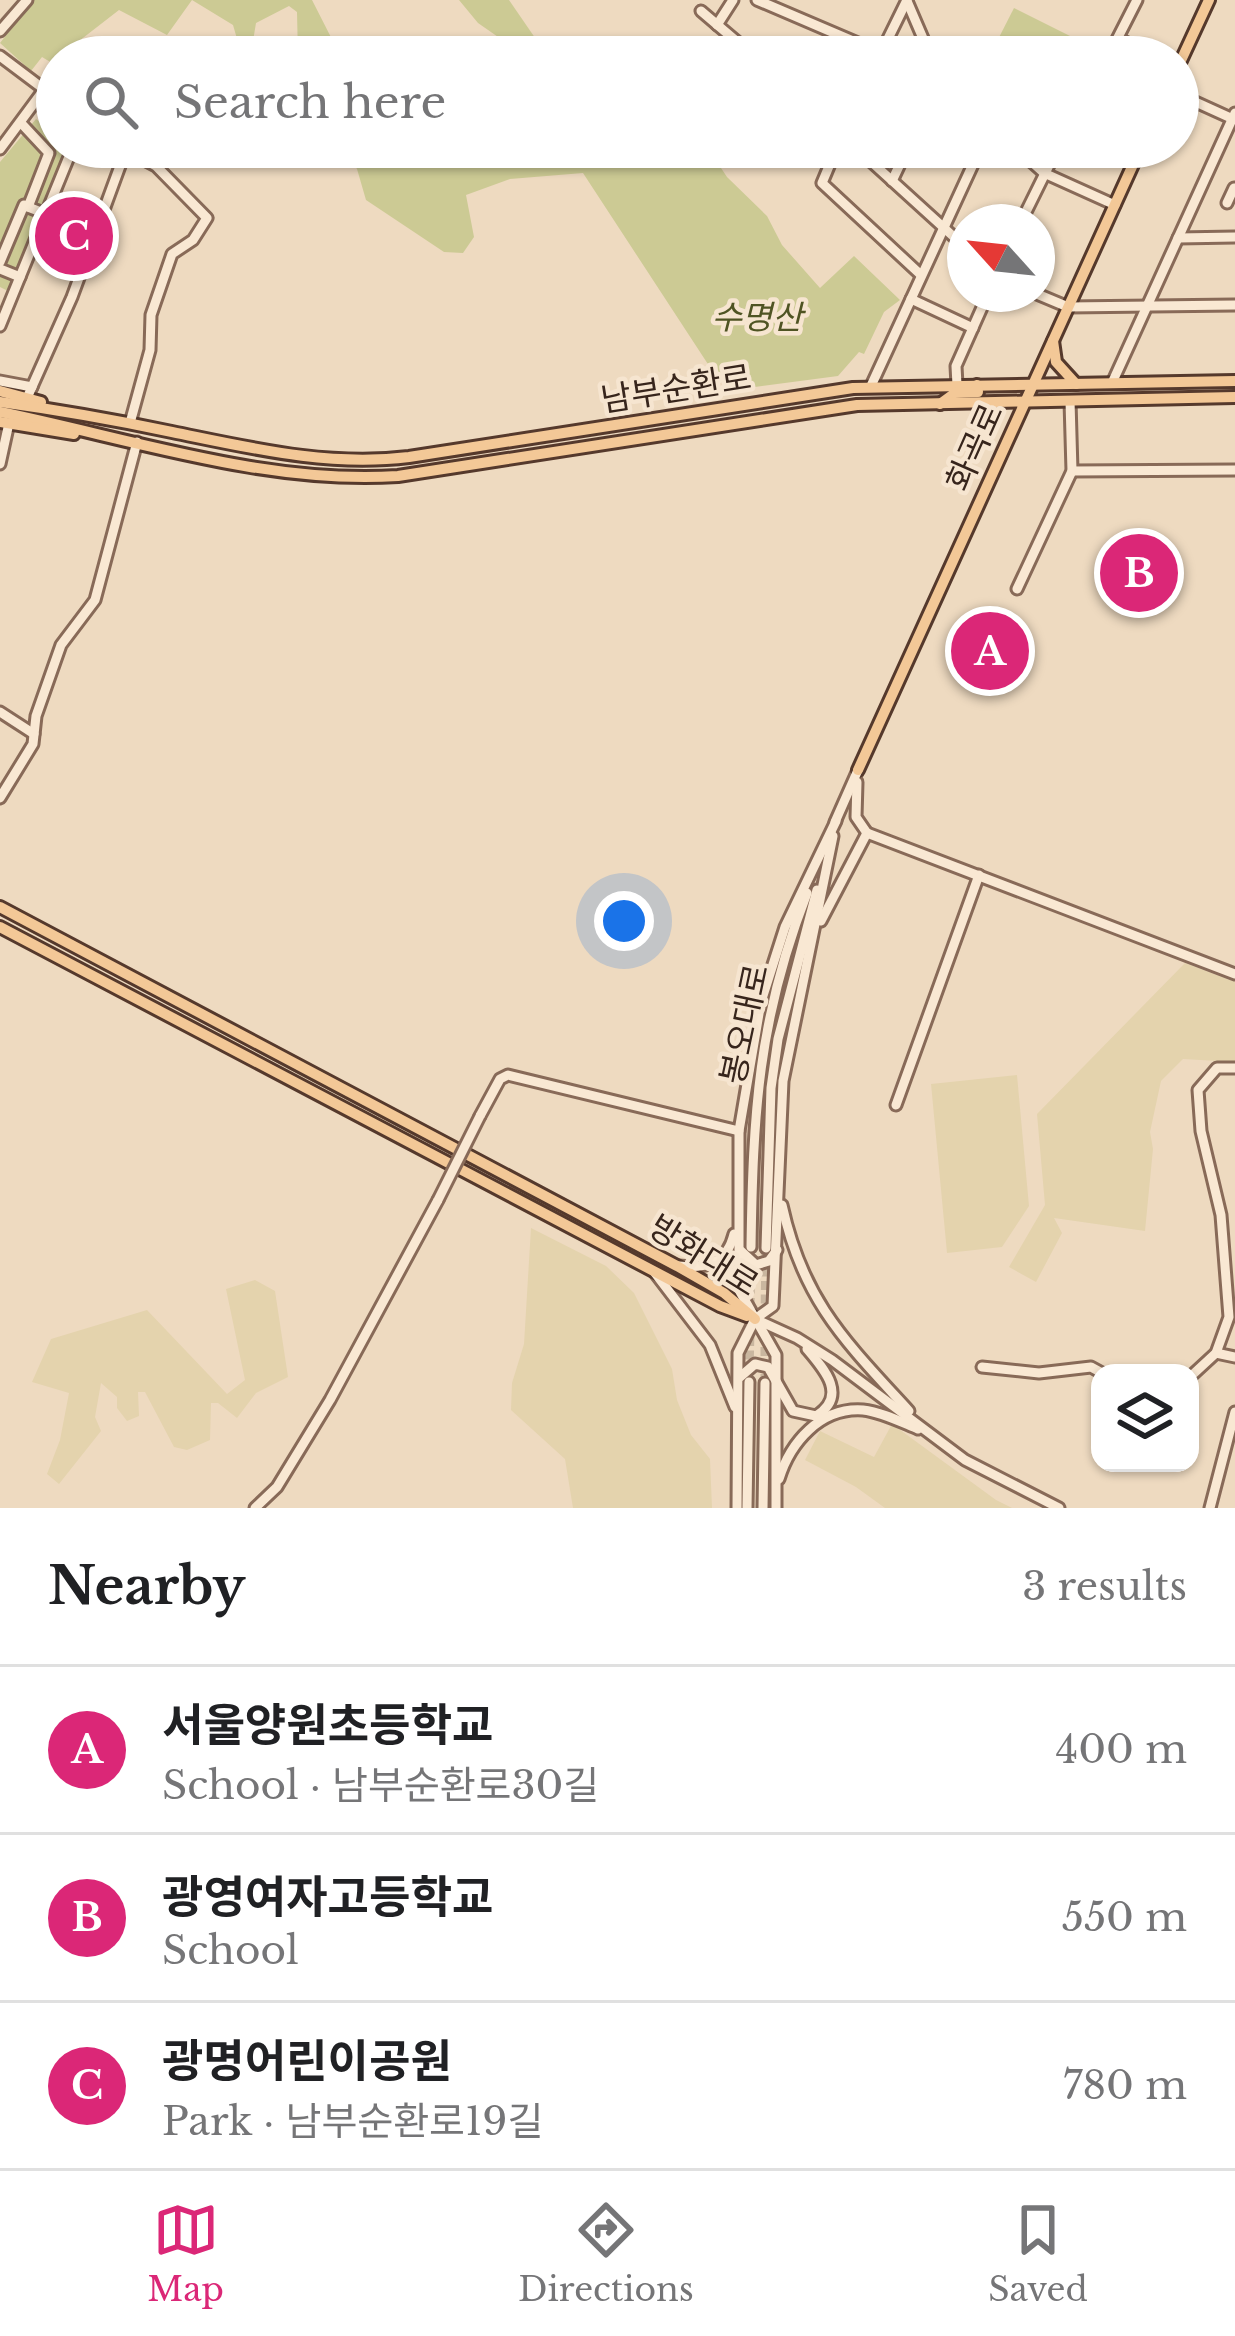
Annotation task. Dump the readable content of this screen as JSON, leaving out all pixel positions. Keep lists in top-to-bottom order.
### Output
{
  "streets": {
    "main road": ["남부순환로", "화곡로", "방화대로"],
    "street": ["봉오대로"]
  },
  "crossings": [
    ["남부순환로", "화곡로"],
    ["화곡로", "봉오대로"]
  ],
  "parks": ["수명산"],
  "north": "top left",
  "page": {
    "search": "Search here",
    "pins": ["C", "B", "A"],
    "heading": ["Nearby", "3 results"],
    "list": [
      {
        "mark": "A",
        "name": "서울양원초등학교",
        "note": "School · 남부순환로30길",
        "value": "400 m"
      },
      {
        "mark": "B",
        "name": "광영여자고등학교",
        "note": "School",
        "value": "550 m"
      },
      {
        "mark": "C",
        "name": "광명어린이공원",
        "note": "Park · 남부순환로19길",
        "value": "780 m"
      }
    ],
    "nav": ["Map", "Directions", "Saved"]
  }
}
